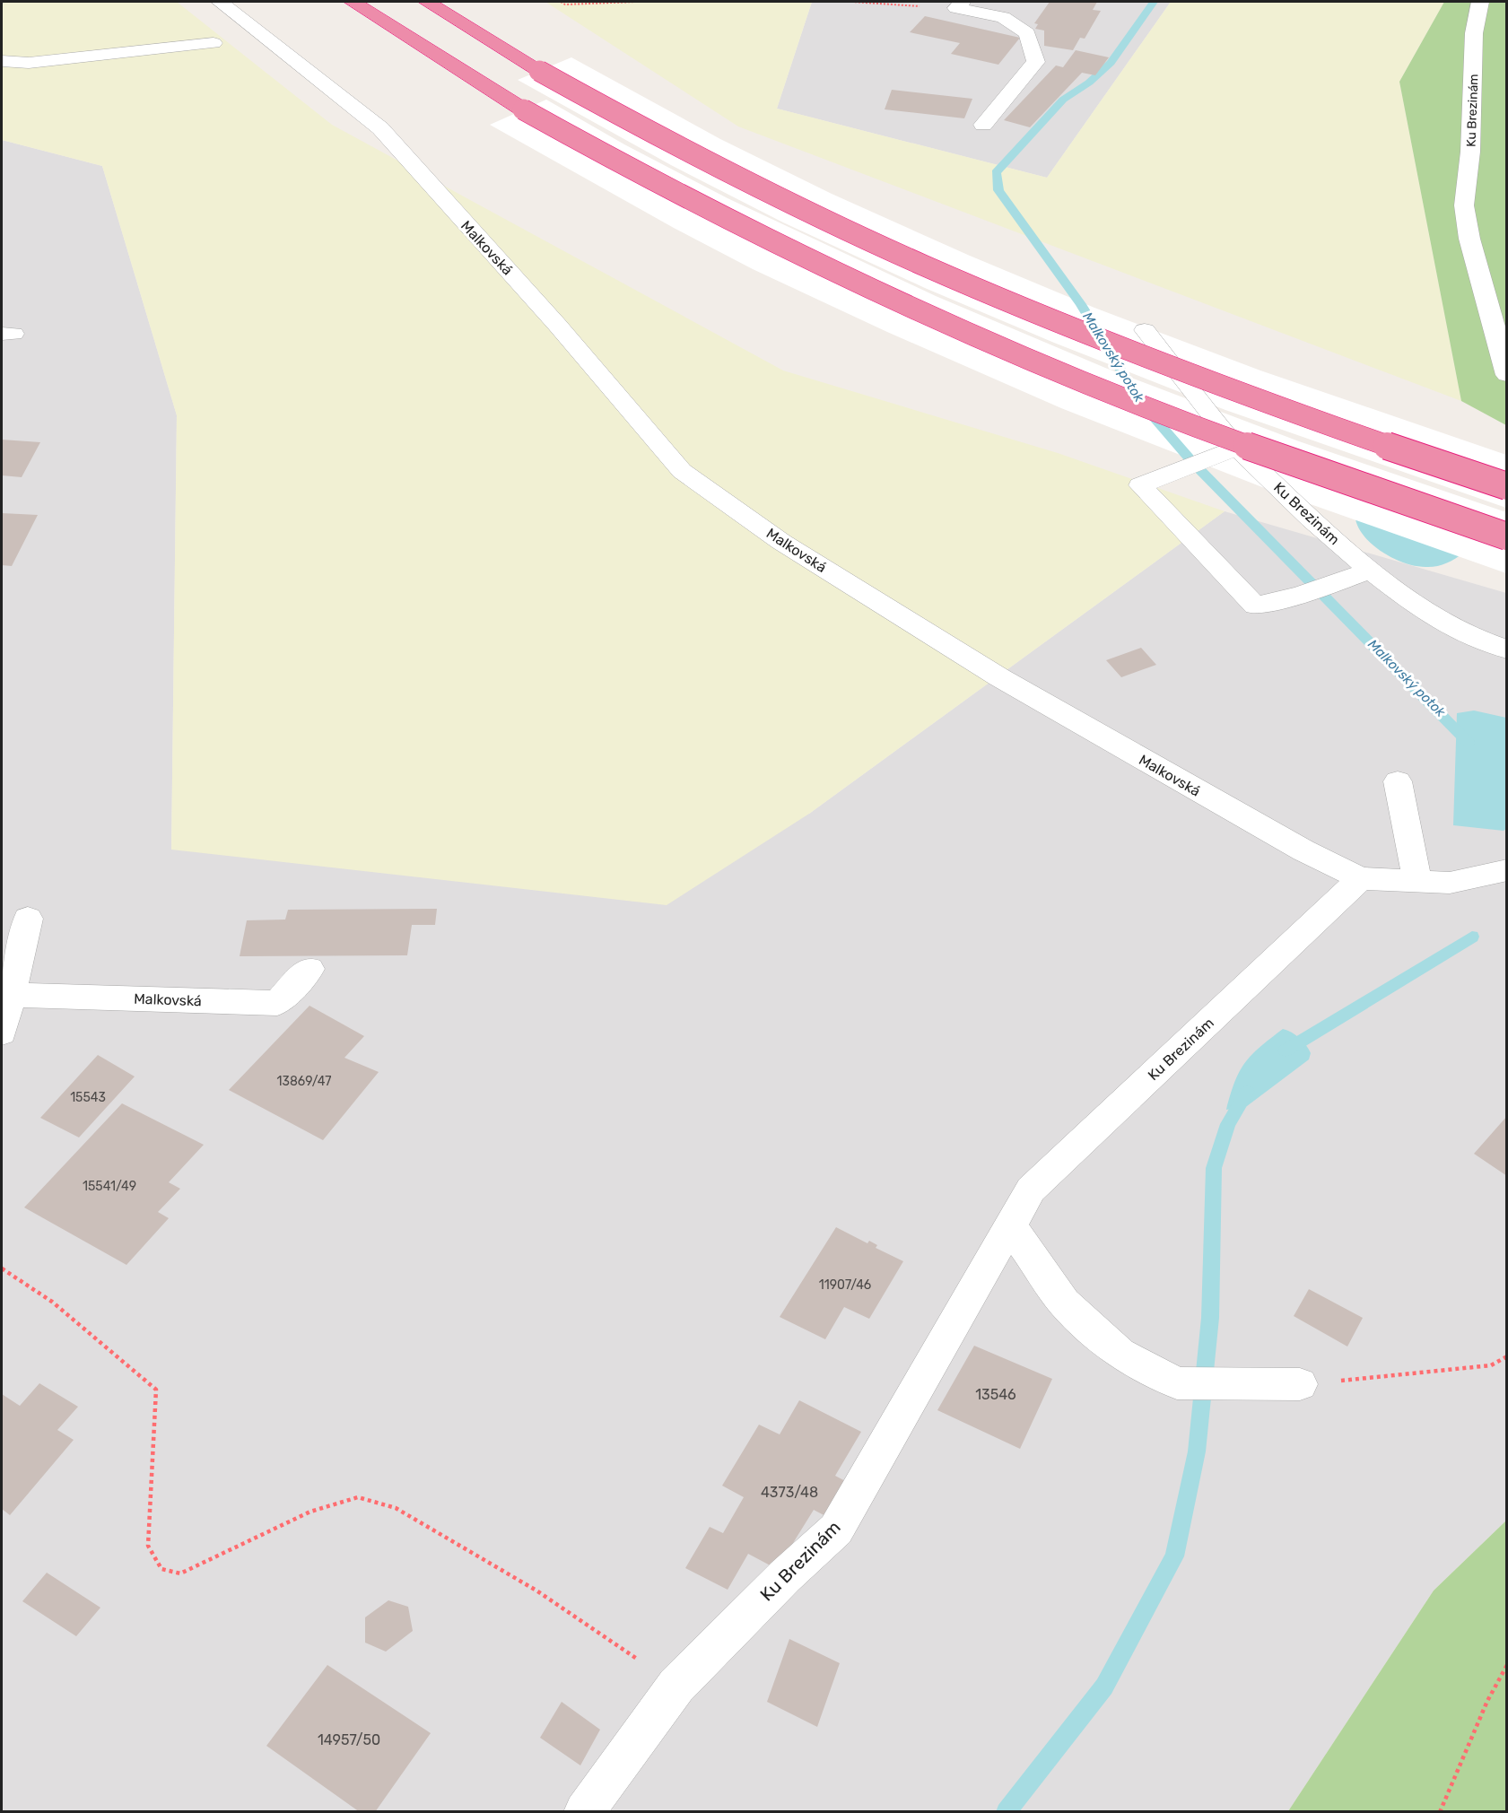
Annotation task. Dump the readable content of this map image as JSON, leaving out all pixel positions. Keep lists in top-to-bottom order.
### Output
{
  "streets": {
    "street": ["Ku Brezinám", "Malkovská"]
  },
  "crossings": [
    ["Ku Brezinám", "Malkovská"]
  ],
  "water": ["Malkovský potok"],
  "house_numbers": [
    "13869/47",
    "15543",
    "15541/49",
    "11907/46",
    "13546",
    "4373/48",
    "14957/50"
  ]
}
